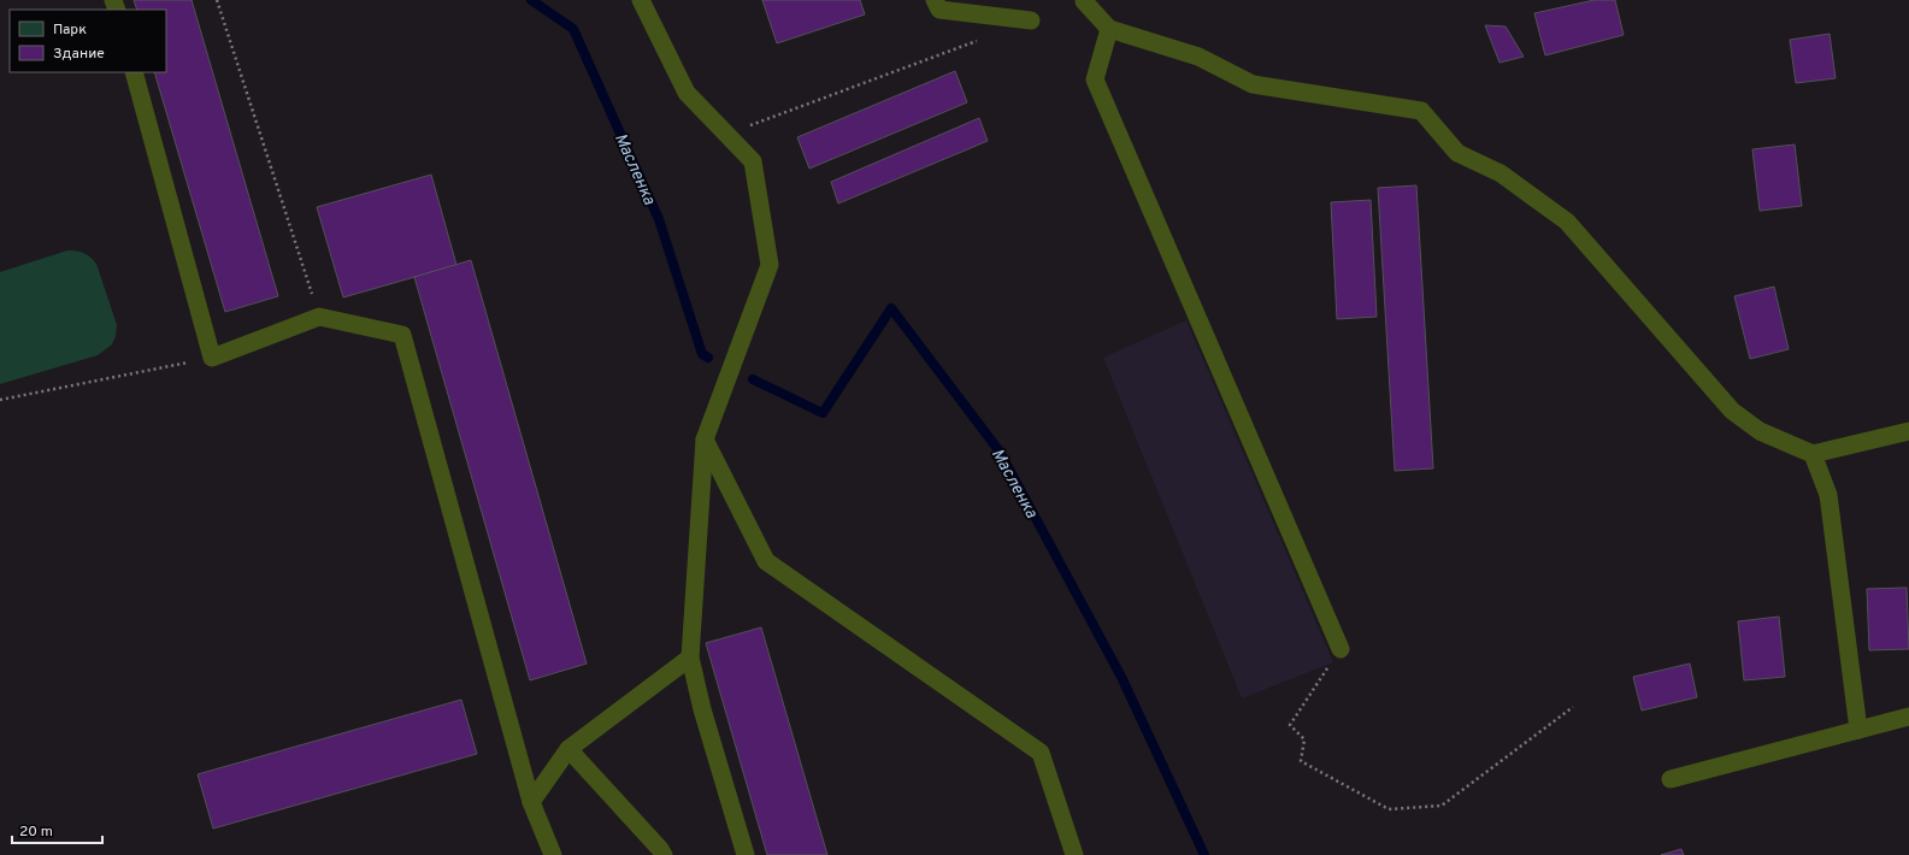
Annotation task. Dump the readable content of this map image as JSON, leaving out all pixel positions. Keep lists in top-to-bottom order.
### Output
{
  "water": ["Масленка"],
  "legend": ["Парк", "Здание"],
  "scale_bar": "20 m"
}
